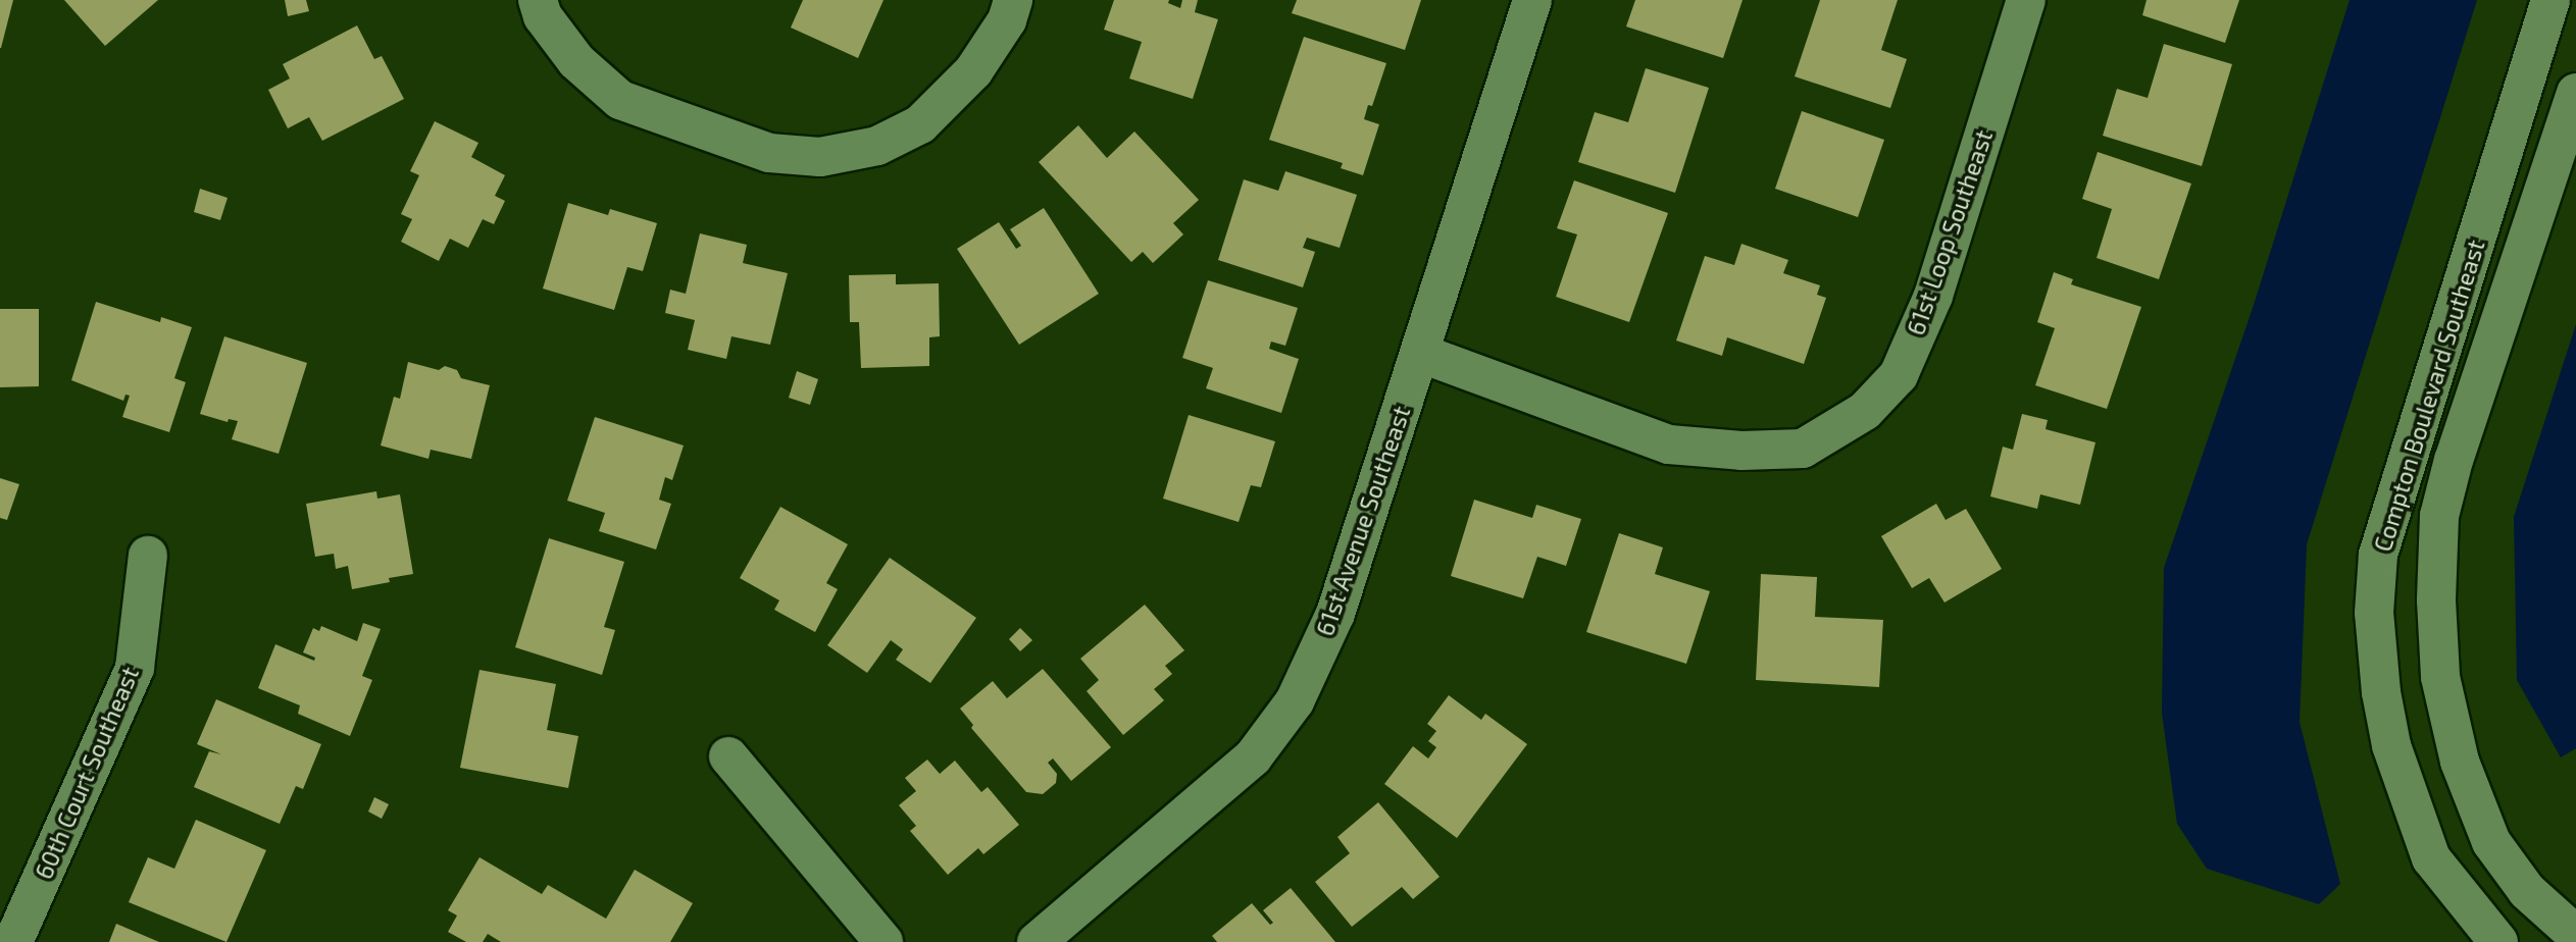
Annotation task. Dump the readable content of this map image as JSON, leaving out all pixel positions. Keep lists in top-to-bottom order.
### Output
{
  "streets": {
    "street": [
      "61st Loop Southeast",
      "Compton Boulevard Southeast",
      "61st Avenue Southeast",
      "60th Court Southeast"
    ]
  },
  "crossings": [
    ["61st Loop Southeast", "61st Avenue Southeast"]
  ]
}
